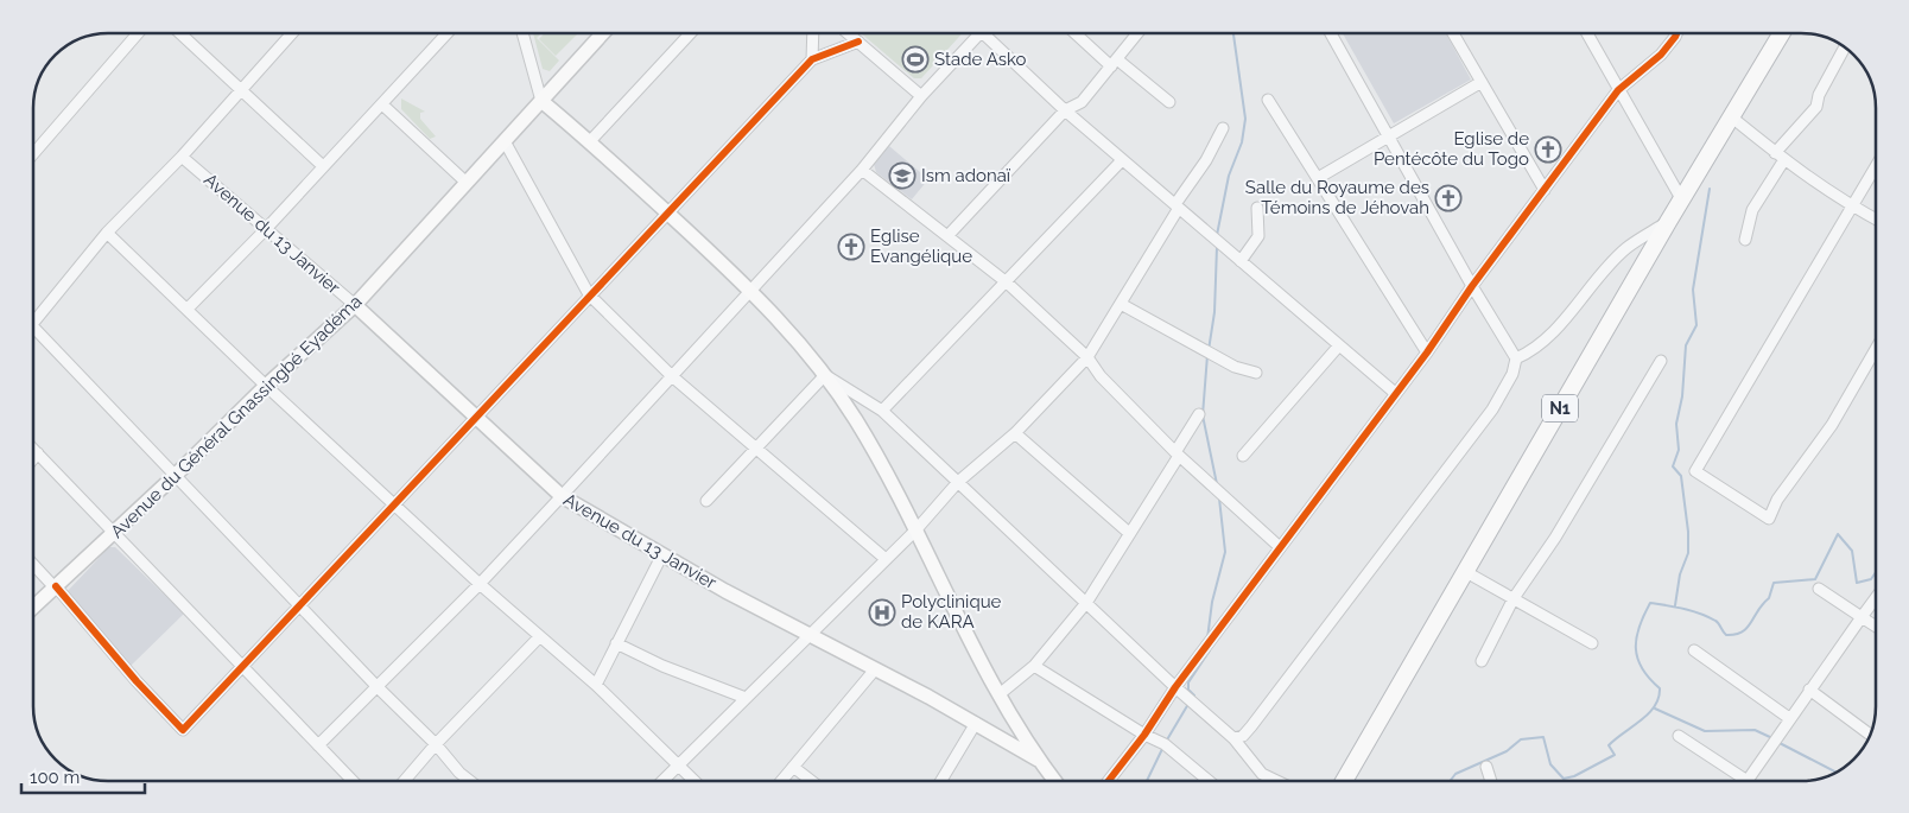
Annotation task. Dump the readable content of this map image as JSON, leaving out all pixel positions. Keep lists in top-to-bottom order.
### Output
{
  "streets": {
    "highway": ["N1"],
    "main road": ["Avenue du 13 Janvier", "Avenue du Général Gnassingbé Eyadéma"]
  },
  "crossings": [
    ["Avenue du 13 Janvier", "Avenue du Général Gnassingbé Eyadéma"]
  ],
  "places": {
    "sports": ["Stade Asko"],
    "church": ["Eglise de Pentécôte du Togo", "Salle du Royaume des Témoins de Jéhovah", "Eglise Evangélique"],
    "school or university": ["Ism adonaï"],
    "hospital": ["Polyclinique de KARA"]
  },
  "scale_bar": "100 m"
}
